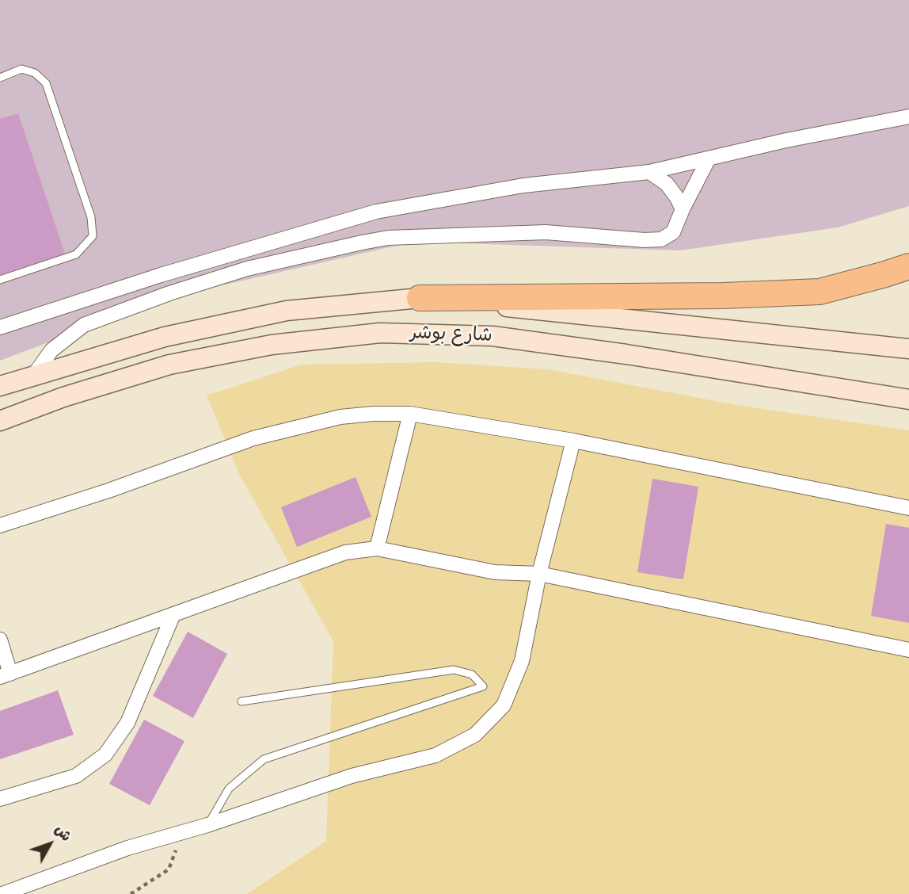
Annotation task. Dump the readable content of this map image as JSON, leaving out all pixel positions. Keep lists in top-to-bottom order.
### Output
{
  "streets": {
    "main road": ["شارع بوشر"]
  },
  "north": "top right"
}
